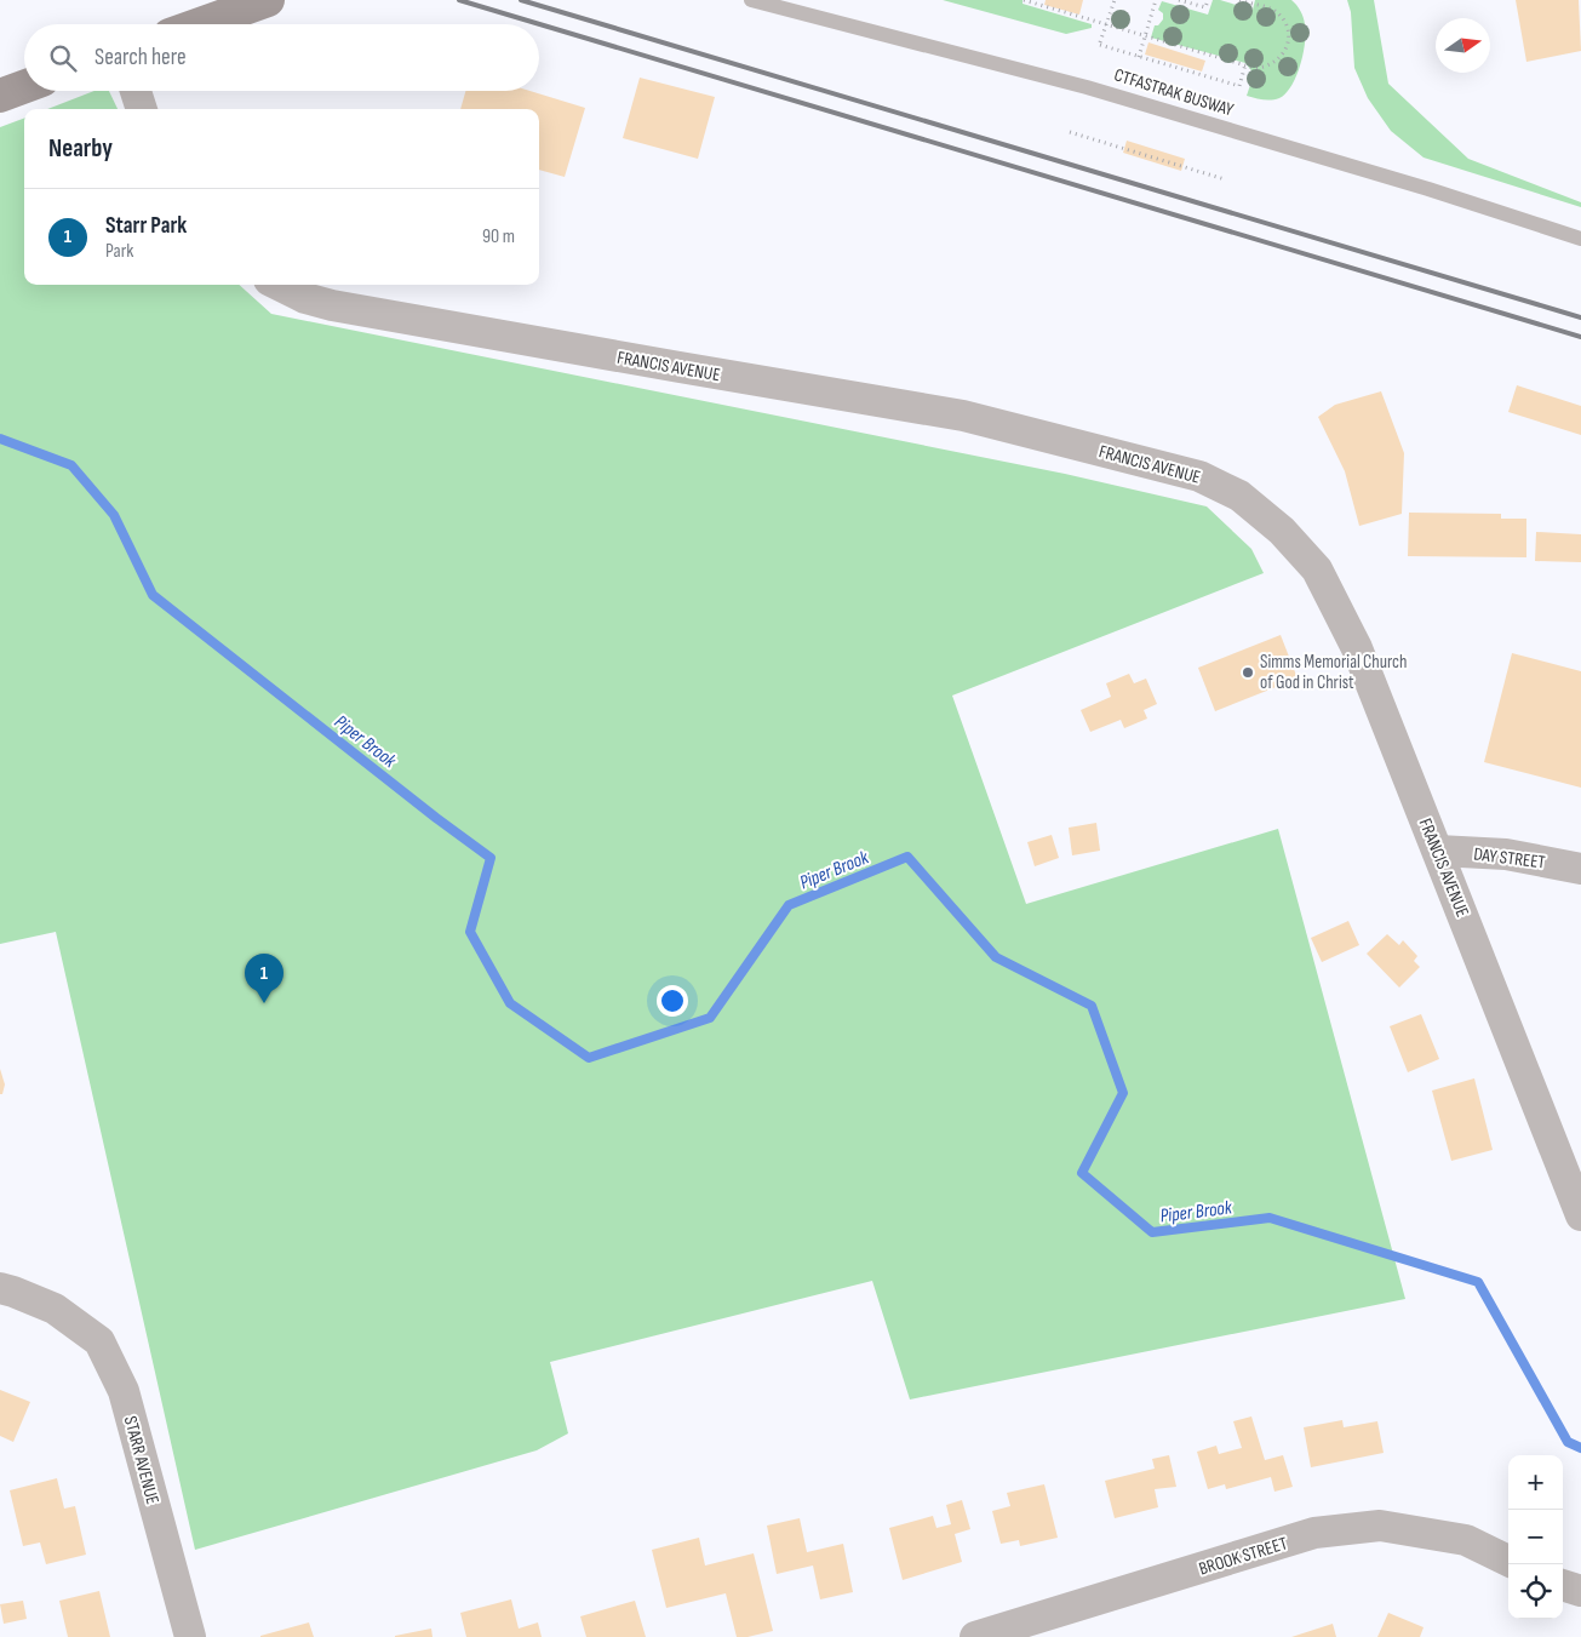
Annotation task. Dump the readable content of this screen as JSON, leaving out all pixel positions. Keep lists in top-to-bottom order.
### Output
{
  "streets": {
    "street": [
      "FRANCIS AVENUE",
      "DAY STREET",
      "STARR AVENUE",
      "BROOK STREET"
    ],
    "lane": ["CTFASTRAK BUSWAY"]
  },
  "crossings": [
    ["FRANCIS AVENUE", "DAY STREET"]
  ],
  "water": ["Piper Brook"],
  "places": ["Simms Memorial Church of God in Christ"],
  "north": "right",
  "page": {
    "search": "Search here",
    "heading": "Nearby",
    "list": [
      {
        "mark": "1",
        "name": "Starr Park",
        "note": "Park",
        "value": "90 m"
      }
    ],
    "pins": "1",
    "map_buttons": ["+", "−"]
  }
}
